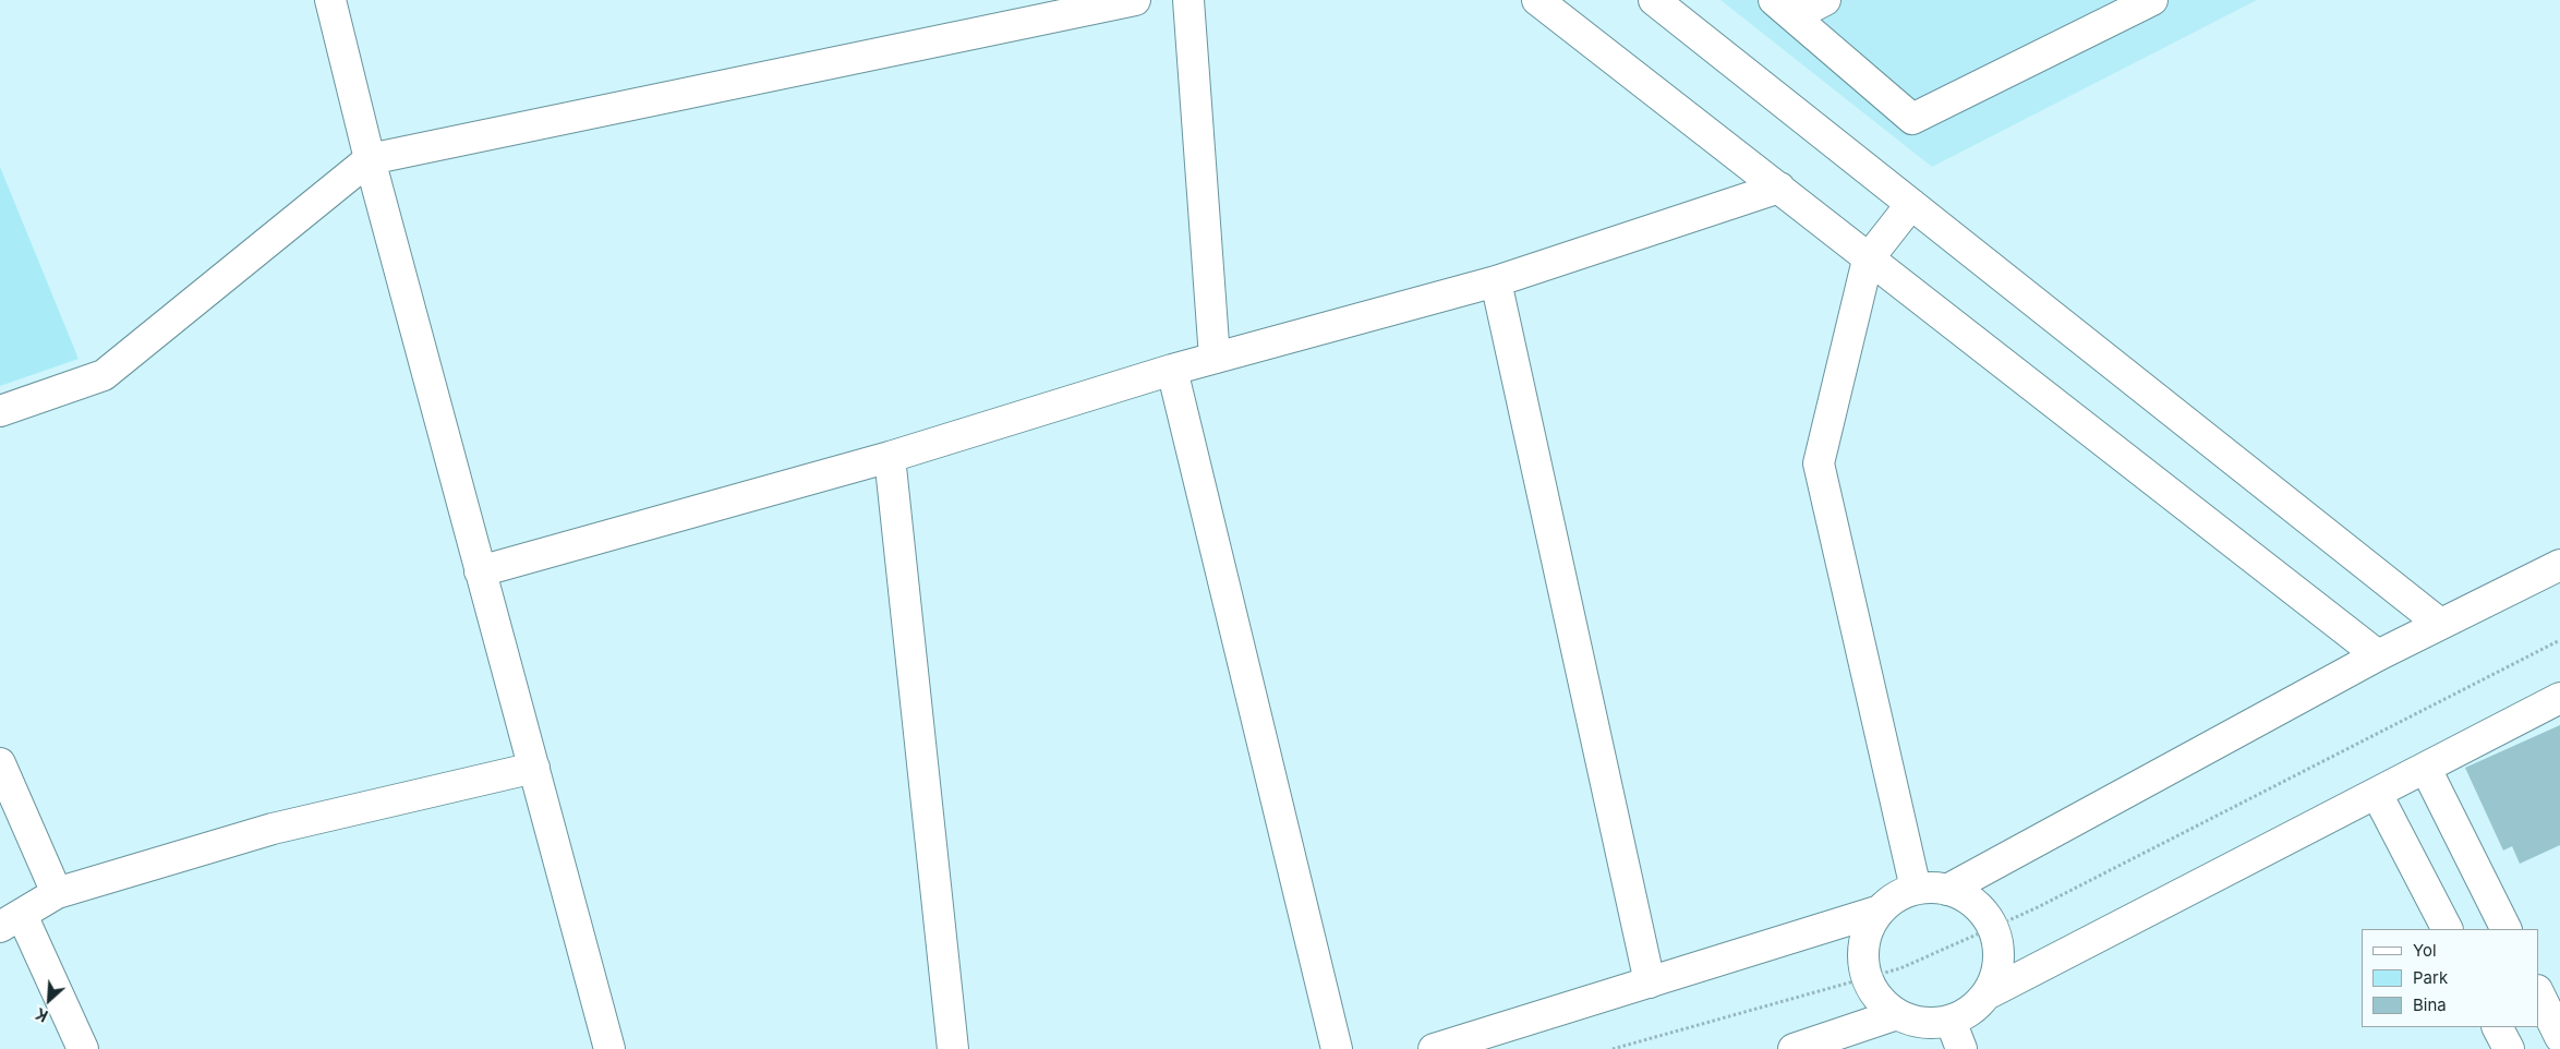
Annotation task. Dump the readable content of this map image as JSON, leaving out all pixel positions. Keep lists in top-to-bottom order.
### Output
{
  "legend": ["Yol", "Park", "Bina"],
  "north": "bottom left"
}
